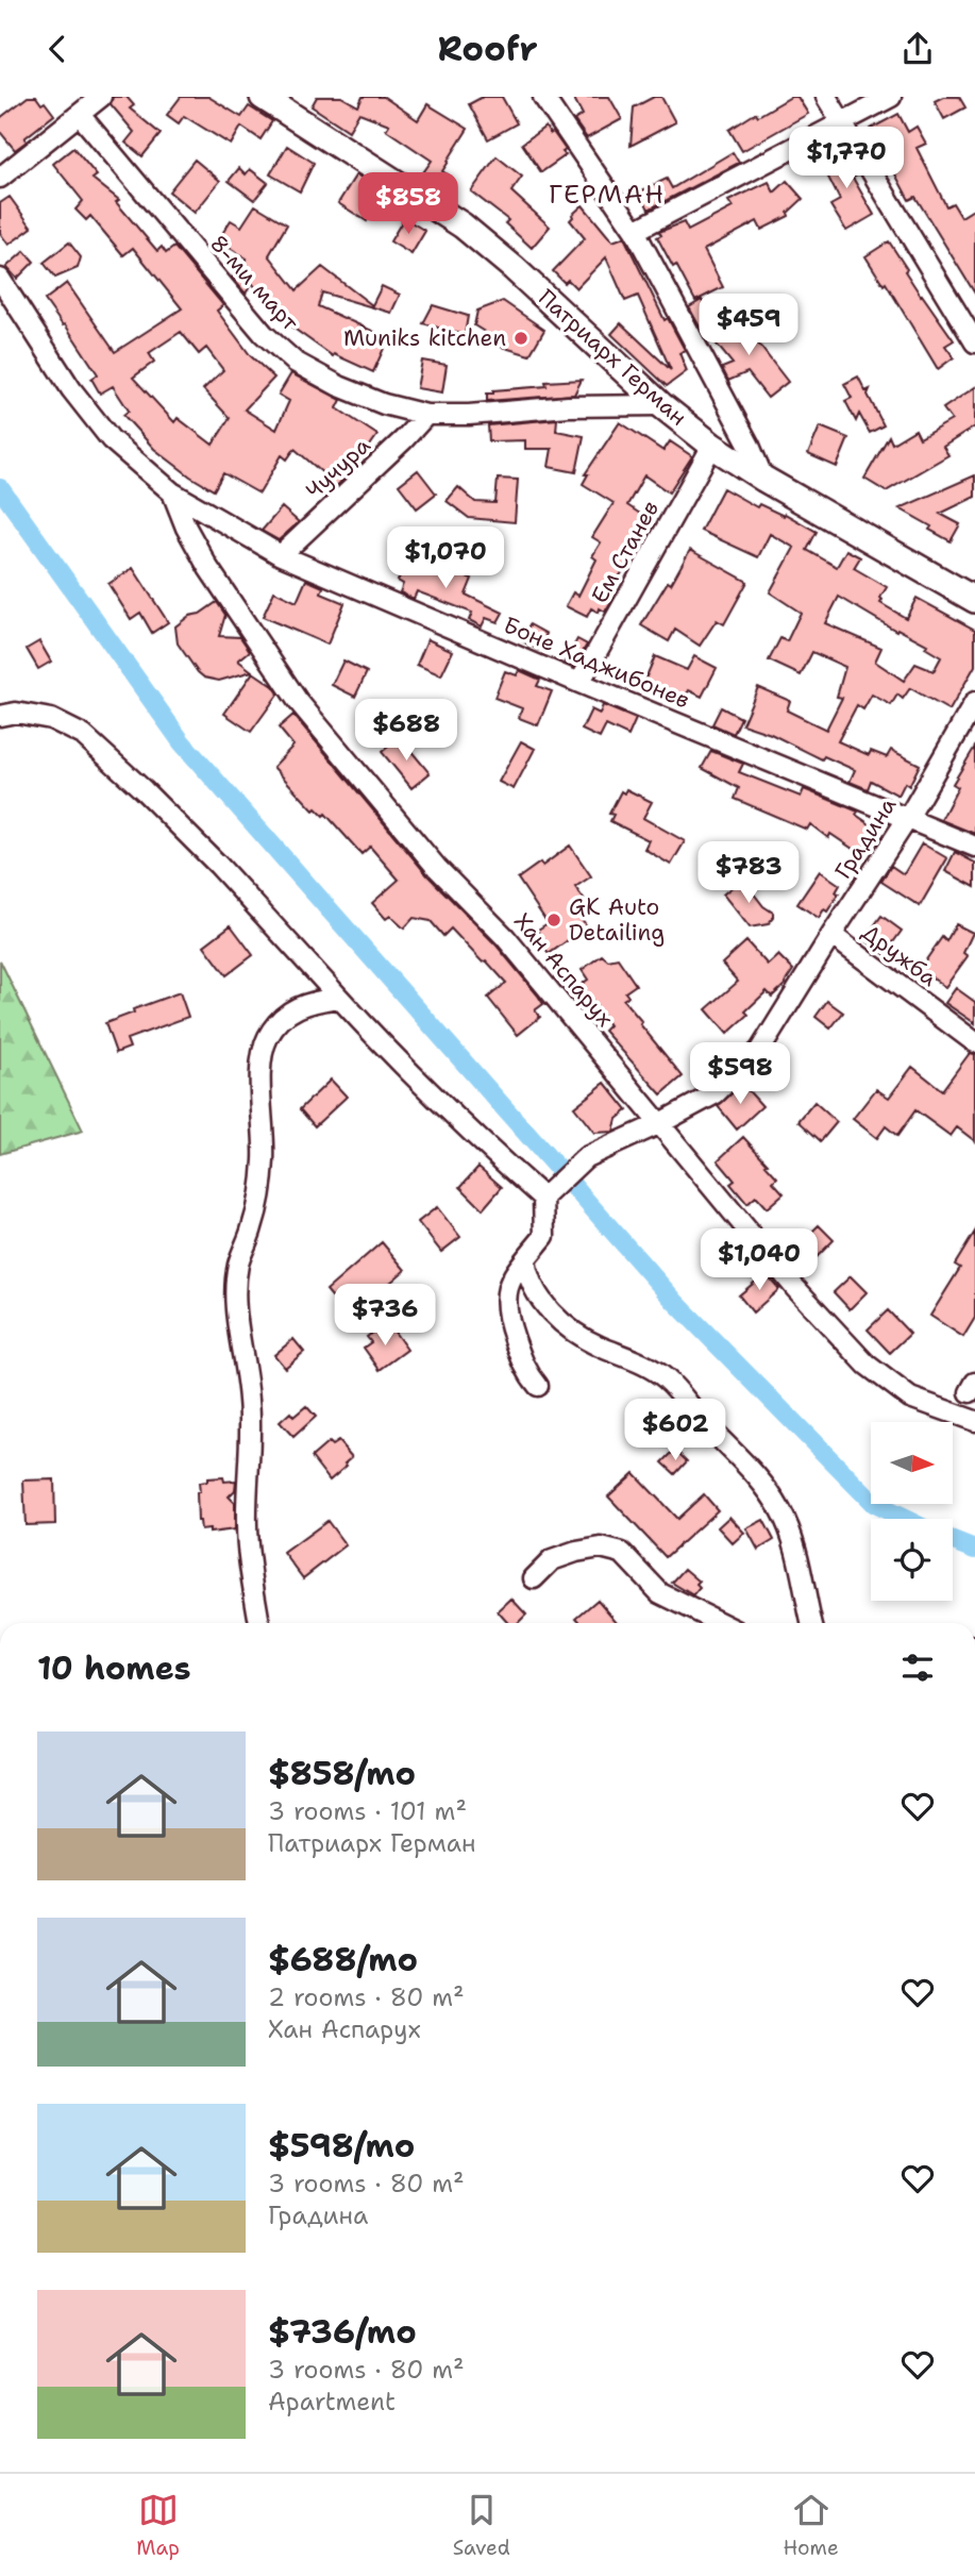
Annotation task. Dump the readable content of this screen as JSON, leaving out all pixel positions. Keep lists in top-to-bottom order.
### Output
{
  "streets": {
    "street": [
      "8-ми март",
      "Патриарх Герман",
      "Чучура",
      "Ем Станев",
      "Боне Хаджибонев",
      "Градина",
      "Дружба",
      "Хан Аспарух"
    ]
  },
  "crossings": [
    ["8-ми март", "Патриарх Герман"],
    ["8-ми март", "Чучура"],
    ["Патриарх Герман", "Ем Станев"],
    ["Чучура", "Боне Хаджибонев"],
    ["Ем Станев", "Боне Хаджибонев"],
    ["Боне Хаджибонев", "Градина"],
    ["Боне Хаджибонев", "Хан Аспарух"],
    ["Градина", "Дружба"],
    ["Градина", "Хан Аспарух"]
  ],
  "districts": ["ГЕРМАН"],
  "places": ["Muniks kitchen", "GK Auto Detailing"],
  "north": "right",
  "page": {
    "header": "Roofr",
    "price": [
      "$1,770",
      "$858",
      "$459",
      "$1,070",
      "$688",
      "$783",
      "$598",
      "$1,040",
      "$736",
      "$602"
    ],
    "heading": "10 homes",
    "list": [
      {
        "name": "$858/mo",
        "note": "3 rooms · 101 m² · Патриарх Герман"
      },
      {
        "name": "$688/mo",
        "note": "2 rooms · 80 m² · Хан Аспарух"
      },
      {
        "name": "$598/mo",
        "note": "3 rooms · 80 m² · Градина"
      },
      {
        "name": "$736/mo",
        "note": "3 rooms · 80 m² · Apartment"
      }
    ],
    "tabs": ["Map", "Saved", "Home"]
  }
}
